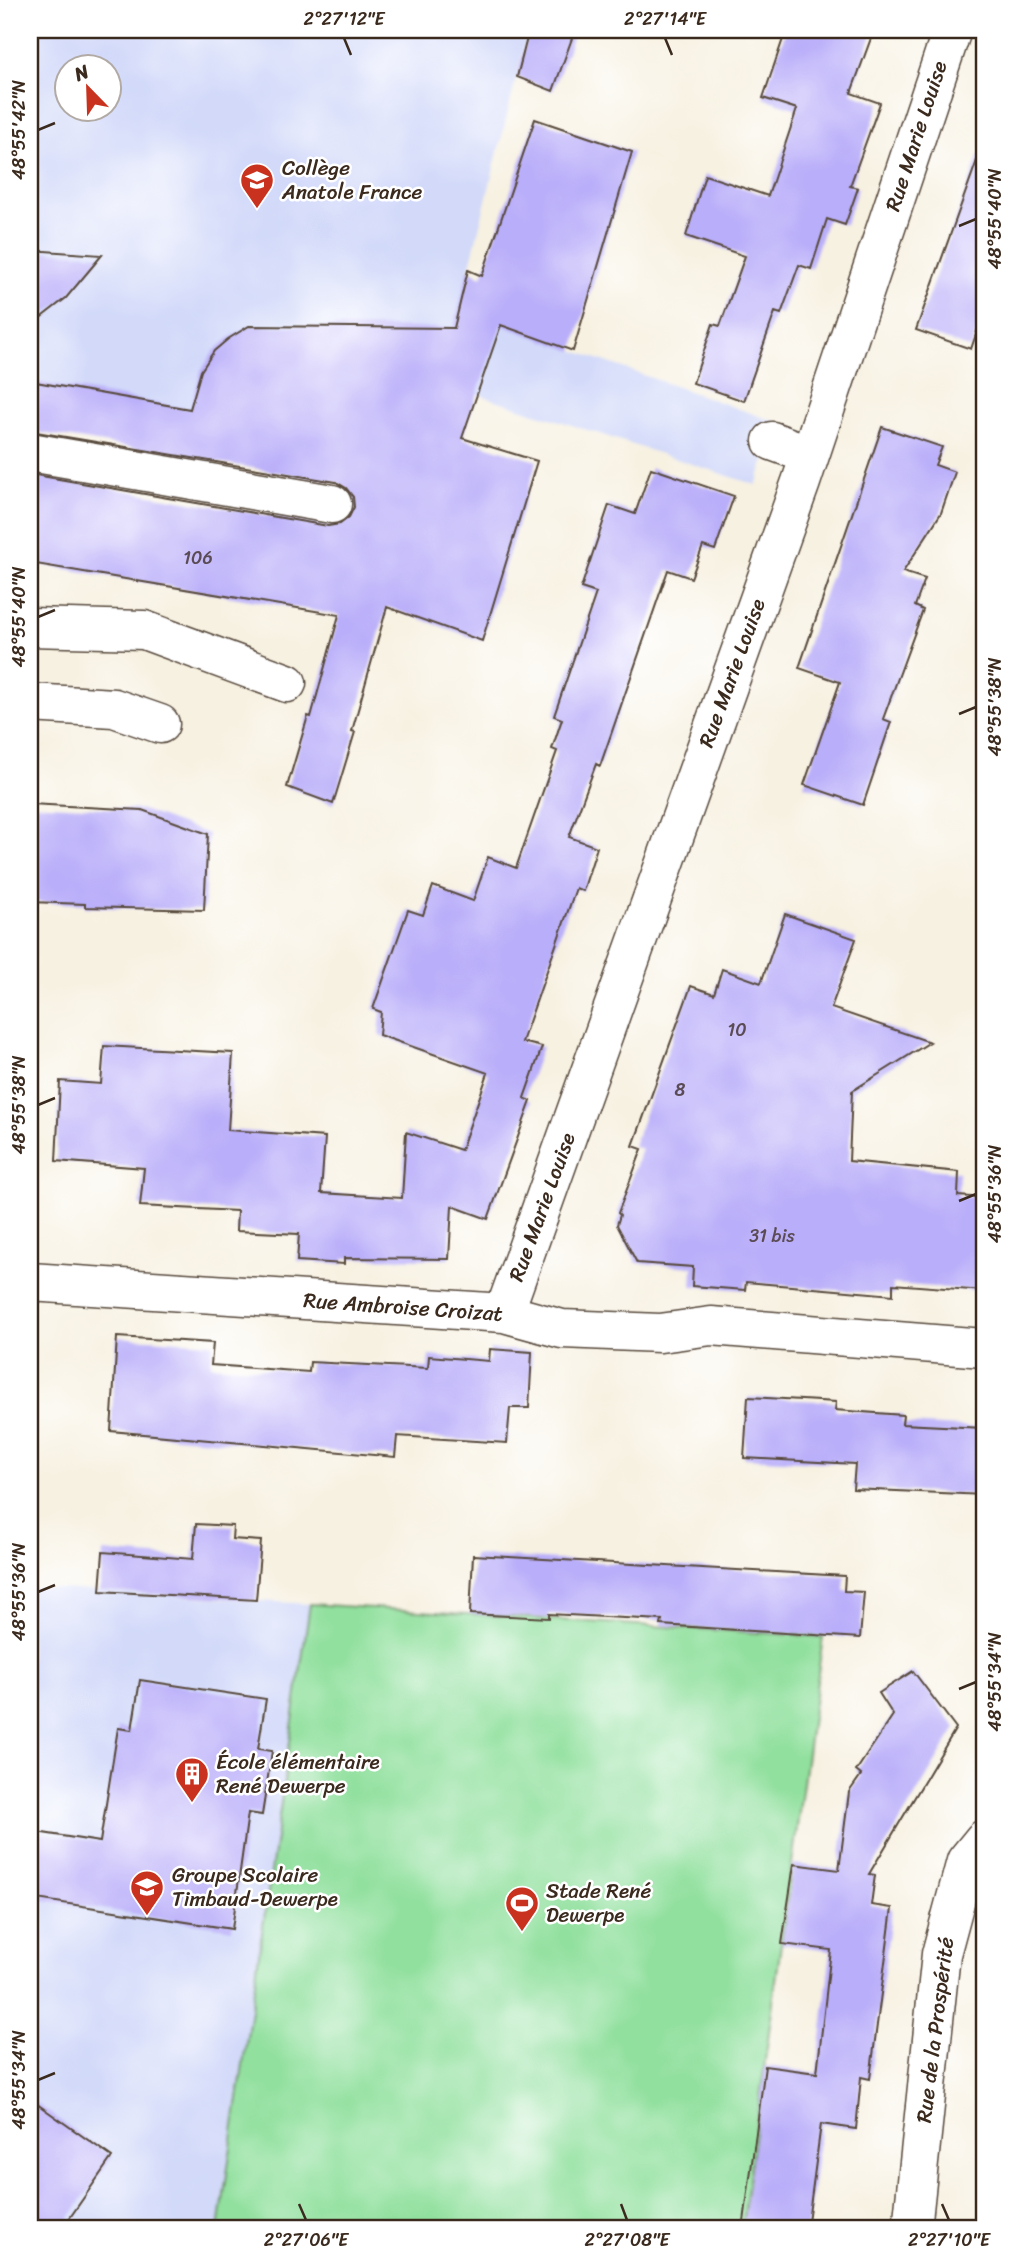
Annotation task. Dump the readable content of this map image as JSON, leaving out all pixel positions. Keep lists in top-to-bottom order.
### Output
{
  "streets": {
    "street": ["Rue Marie Louise", "Rue Ambroise Croizat", "Rue de la Prospérité"]
  },
  "crossings": [
    ["Rue Marie Louise", "Rue Ambroise Croizat"]
  ],
  "places": {
    "school or university": ["Collège Anatole France", "Groupe Scolaire Timbaud-Dewerpe"],
    "building": ["École élémentaire René Dewerpe"],
    "sports": ["Stade René Dewerpe"]
  },
  "house_numbers": [
    "106",
    "10",
    "8",
    "31 bis"
  ],
  "north": "top left",
  "coordinates": [
    "2°27'12\"E",
    "2°27'14\"E",
    "48°55'42\"N",
    "48°55'40\"N",
    "48°55'38\"N",
    "48°55'36\"N",
    "48°55'34\"N",
    "2°27'06\"E",
    "2°27'08\"E",
    "2°27'10\"E"
  ]
}
